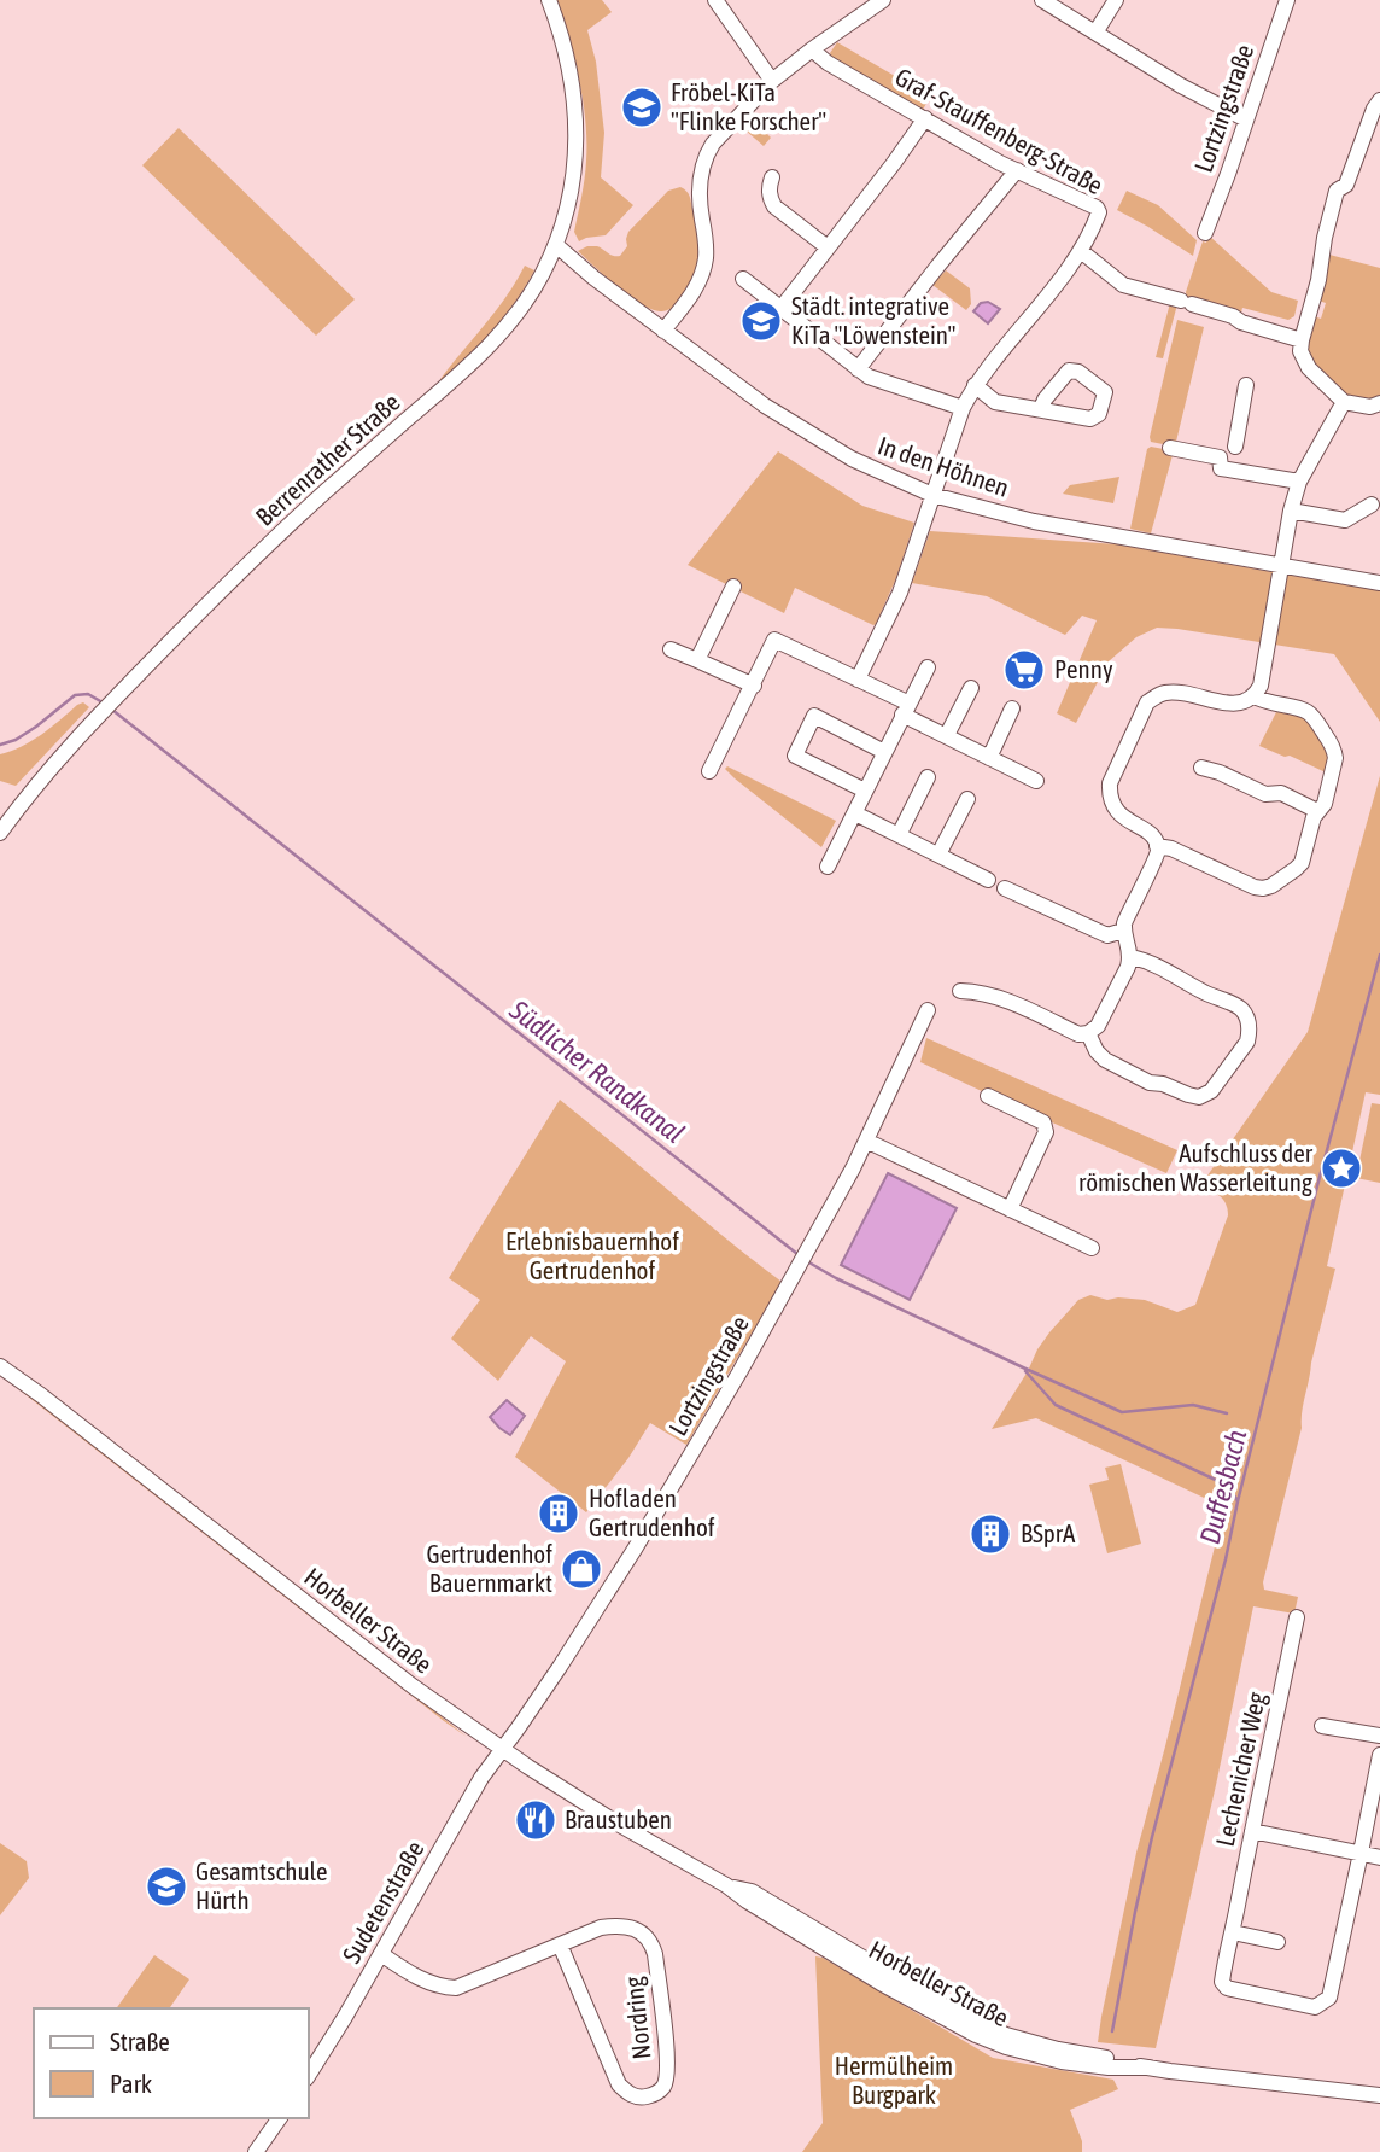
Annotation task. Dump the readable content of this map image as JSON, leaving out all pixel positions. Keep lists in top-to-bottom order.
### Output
{
  "streets": {
    "street": [
      "Lortzingstraße",
      "Graf-Stauffenberg-Straße",
      "Berrenrather Straße",
      "In den Höhnen",
      "Horbeller Straße",
      "Lechenicher Weg",
      "Sudetenstraße",
      "Nordring"
    ]
  },
  "crossings": [
    ["Lortzingstraße", "Horbeller Straße"],
    ["Lortzingstraße", "Sudetenstraße"],
    ["Graf-Stauffenberg-Straße", "In den Höhnen"],
    ["Berrenrather Straße", "In den Höhnen"],
    ["Horbeller Straße", "Sudetenstraße"],
    ["Sudetenstraße", "Nordring"]
  ],
  "water": ["Südlicher Randkanal", "Duffesbach"],
  "parks": ["Erlebnisbauernhof Gertrudenhof", "Hermülheim Burgpark"],
  "places": {
    "school or university": ["Fröbel-KiTa \"Flinke Forscher\"", "Städt. integrative KiTa \"Löwenstein\"", "Gesamtschule Hürth"],
    "supermarket": ["Penny"],
    "place": ["Aufschluss der römischen Wasserleitung"],
    "building": ["Hofladen Gertrudenhof", "BSprA"],
    "shop": ["Gertrudenhof Bauernmarkt"],
    "restaurant": ["Braustuben"]
  },
  "legend": ["Straße", "Park"]
}
